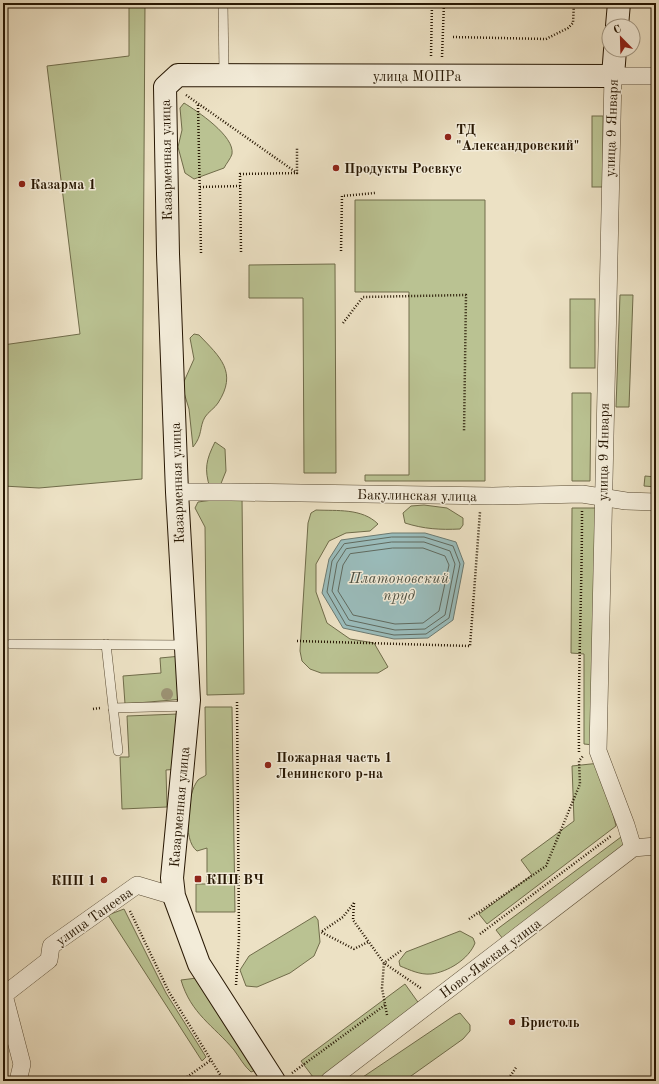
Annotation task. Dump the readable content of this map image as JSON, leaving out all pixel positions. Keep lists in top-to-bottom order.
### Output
{
  "streets": {
    "street": [
      "улица МОПРа",
      "улица 9 Января",
      "Казарменная улица",
      "Бакулинская улица",
      "улица Танеева",
      "Ново-Ямская улица"
    ]
  },
  "crossings": [
    ["улица МОПРа", "улица 9 Января"],
    ["улица МОПРа", "Казарменная улица"],
    ["улица 9 Января", "Бакулинская улица"],
    ["улица 9 Января", "Ново-Ямская улица"],
    ["Казарменная улица", "Бакулинская улица"],
    ["Казарменная улица", "улица Танеева"]
  ],
  "water": ["Платоновский пруд"],
  "places": {
    "other": [
      "ТД \"Александровский\"",
      "Продукты Росвкус",
      "Казарма 1",
      "Пожарная часть 1 Ленинского р-на",
      "КПП 1",
      "Бристоль"
    ],
    "transit": ["КПП ВЧ"]
  },
  "north": "top left"
}
